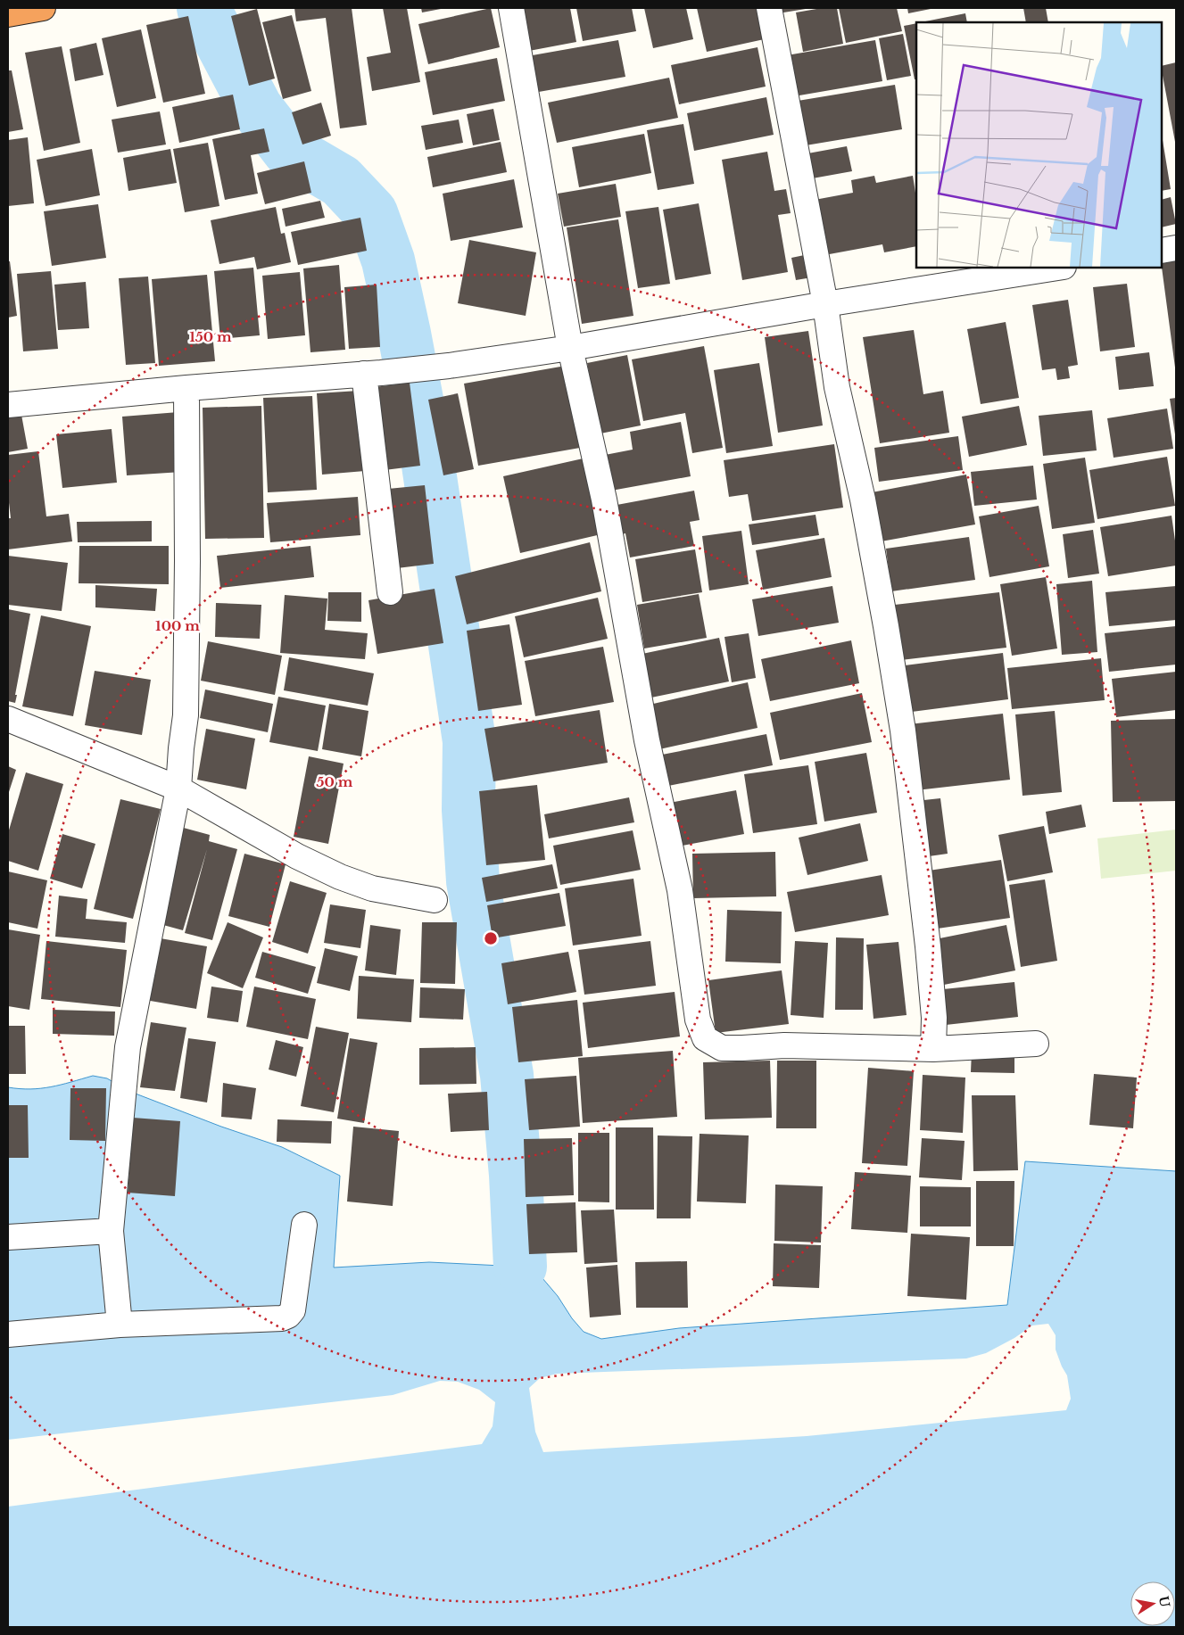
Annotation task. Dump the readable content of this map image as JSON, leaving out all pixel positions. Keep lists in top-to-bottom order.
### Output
{
  "north": "right",
  "rings": ["150 m", "100 m", "50 m"]
}
